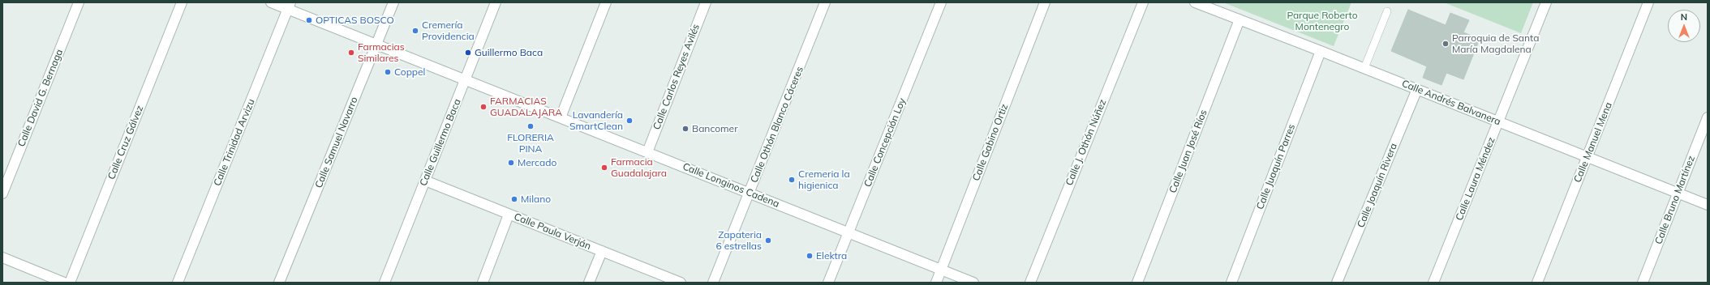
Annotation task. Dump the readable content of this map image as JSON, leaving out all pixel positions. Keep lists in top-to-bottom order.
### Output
{
  "streets": {
    "street": [
      "Calle Carlos Reyes Avilés",
      "Calle David G. Bernaga",
      "Calle Andrés Balvanera",
      "Calle Othón Blanco Cáceres",
      "Calle Cruz Gálvez",
      "Calle Trinidad Arvizu",
      "Calle Samuel Navarro",
      "Calle Guillermo Baca",
      "Calle Concepción Loy",
      "Calle Gabino Ortiz",
      "Calle J. Othón Núñez",
      "Calle Manuel Mena",
      "Calle Juan José Ríos",
      "Calle Juaquín Parres",
      "Calle Laura Méndez",
      "Calle Longinos Cadena",
      "Calle Joaquín Rivera",
      "Calle Bruno Martínez",
      "Calle Paula Verján"
    ]
  },
  "crossings": [
    ["Calle Carlos Reyes Avilés", "Calle Longinos Cadena"],
    ["Calle Andrés Balvanera", "Calle Manuel Mena"],
    ["Calle Andrés Balvanera", "Calle Juan José Ríos"],
    ["Calle Andrés Balvanera", "Calle Juaquín Parres"],
    ["Calle Andrés Balvanera", "Calle Laura Méndez"],
    ["Calle Andrés Balvanera", "Calle Joaquín Rivera"],
    ["Calle Andrés Balvanera", "Calle Bruno Martínez"],
    ["Calle Othón Blanco Cáceres", "Calle Longinos Cadena"],
    ["Calle Trinidad Arvizu", "Calle Longinos Cadena"],
    ["Calle Samuel Navarro", "Calle Longinos Cadena"],
    ["Calle Guillermo Baca", "Calle Longinos Cadena"],
    ["Calle Guillermo Baca", "Calle Paula Verján"],
    ["Calle Concepción Loy", "Calle Longinos Cadena"],
    ["Calle Gabino Ortiz", "Calle Longinos Cadena"]
  ],
  "parks": ["Parque Roberto Montenegro"],
  "places": [
    "OPTICAS BOSCO",
    "Cremería Providencia",
    "Parroquia de Santa María Magdalena",
    "Farmacias Similares",
    "Guillermo Baca",
    "Coppel",
    "FARMACIAS GUADALAJARA",
    "Lavandería SmartClean",
    "FLORERIA PINA",
    "Bancomer",
    "Mercado",
    "Farmacia Guadalajara",
    "Cremeria la higienica",
    "Milano",
    "Zapateria 6 estrellas",
    "Elektra"
  ],
  "north": "top"
}
